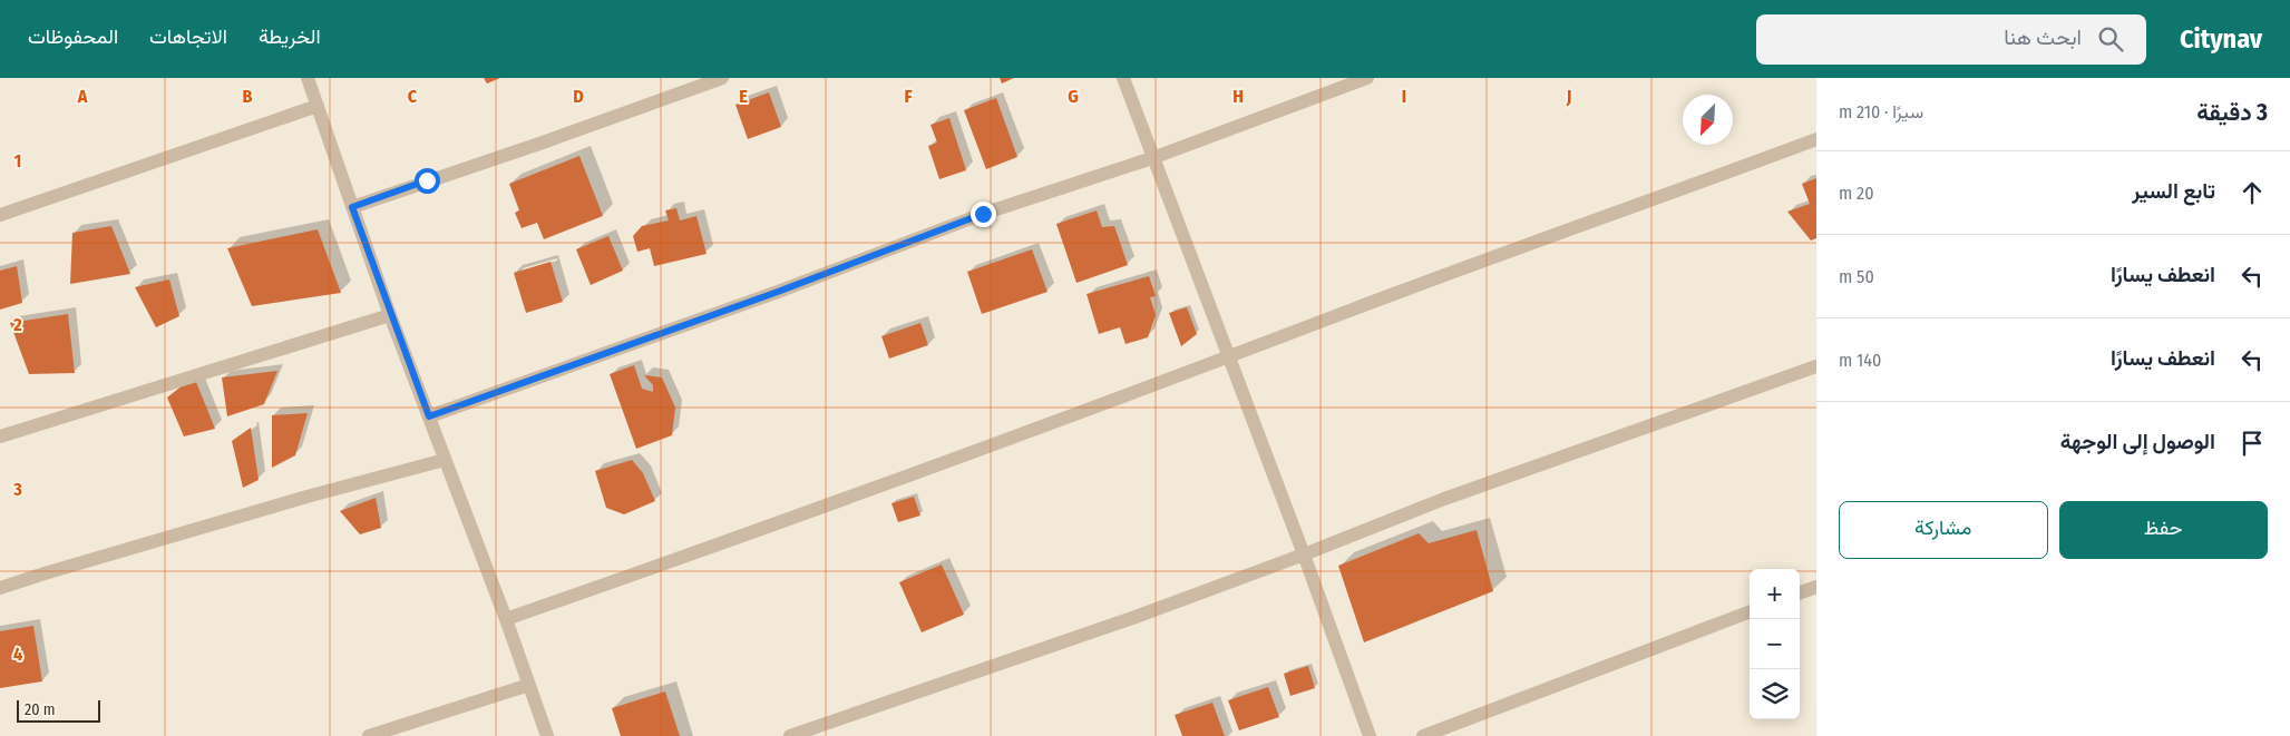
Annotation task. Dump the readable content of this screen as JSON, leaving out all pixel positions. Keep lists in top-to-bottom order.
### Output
{
  "scale_bar": "20 m",
  "north": "bottom left",
  "page": {
    "header": "Citynav",
    "search": "ابحث هنا",
    "nav": ["الخريطة", "الاتجاهات", "المحفوظات"],
    "heading": ["3 دقيقة", "سيرًا · 210 m"],
    "list": [
      ["تابع السير", "20 m"],
      ["انعطف يسارًا", "50 m"],
      ["انعطف يسارًا", "140 m"],
      "الوصول إلى الوجهة"
    ],
    "buttons": ["حفظ", "مشاركة"],
    "map_buttons": ["+", "−"],
    "scale": "20 m"
  },
  "grid": {
    "columns": [
      "A",
      "B",
      "C",
      "D",
      "E",
      "F",
      "G",
      "H",
      "I",
      "J"
    ],
    "rows": [
      "1",
      "2",
      "3",
      "4"
    ]
  }
}
